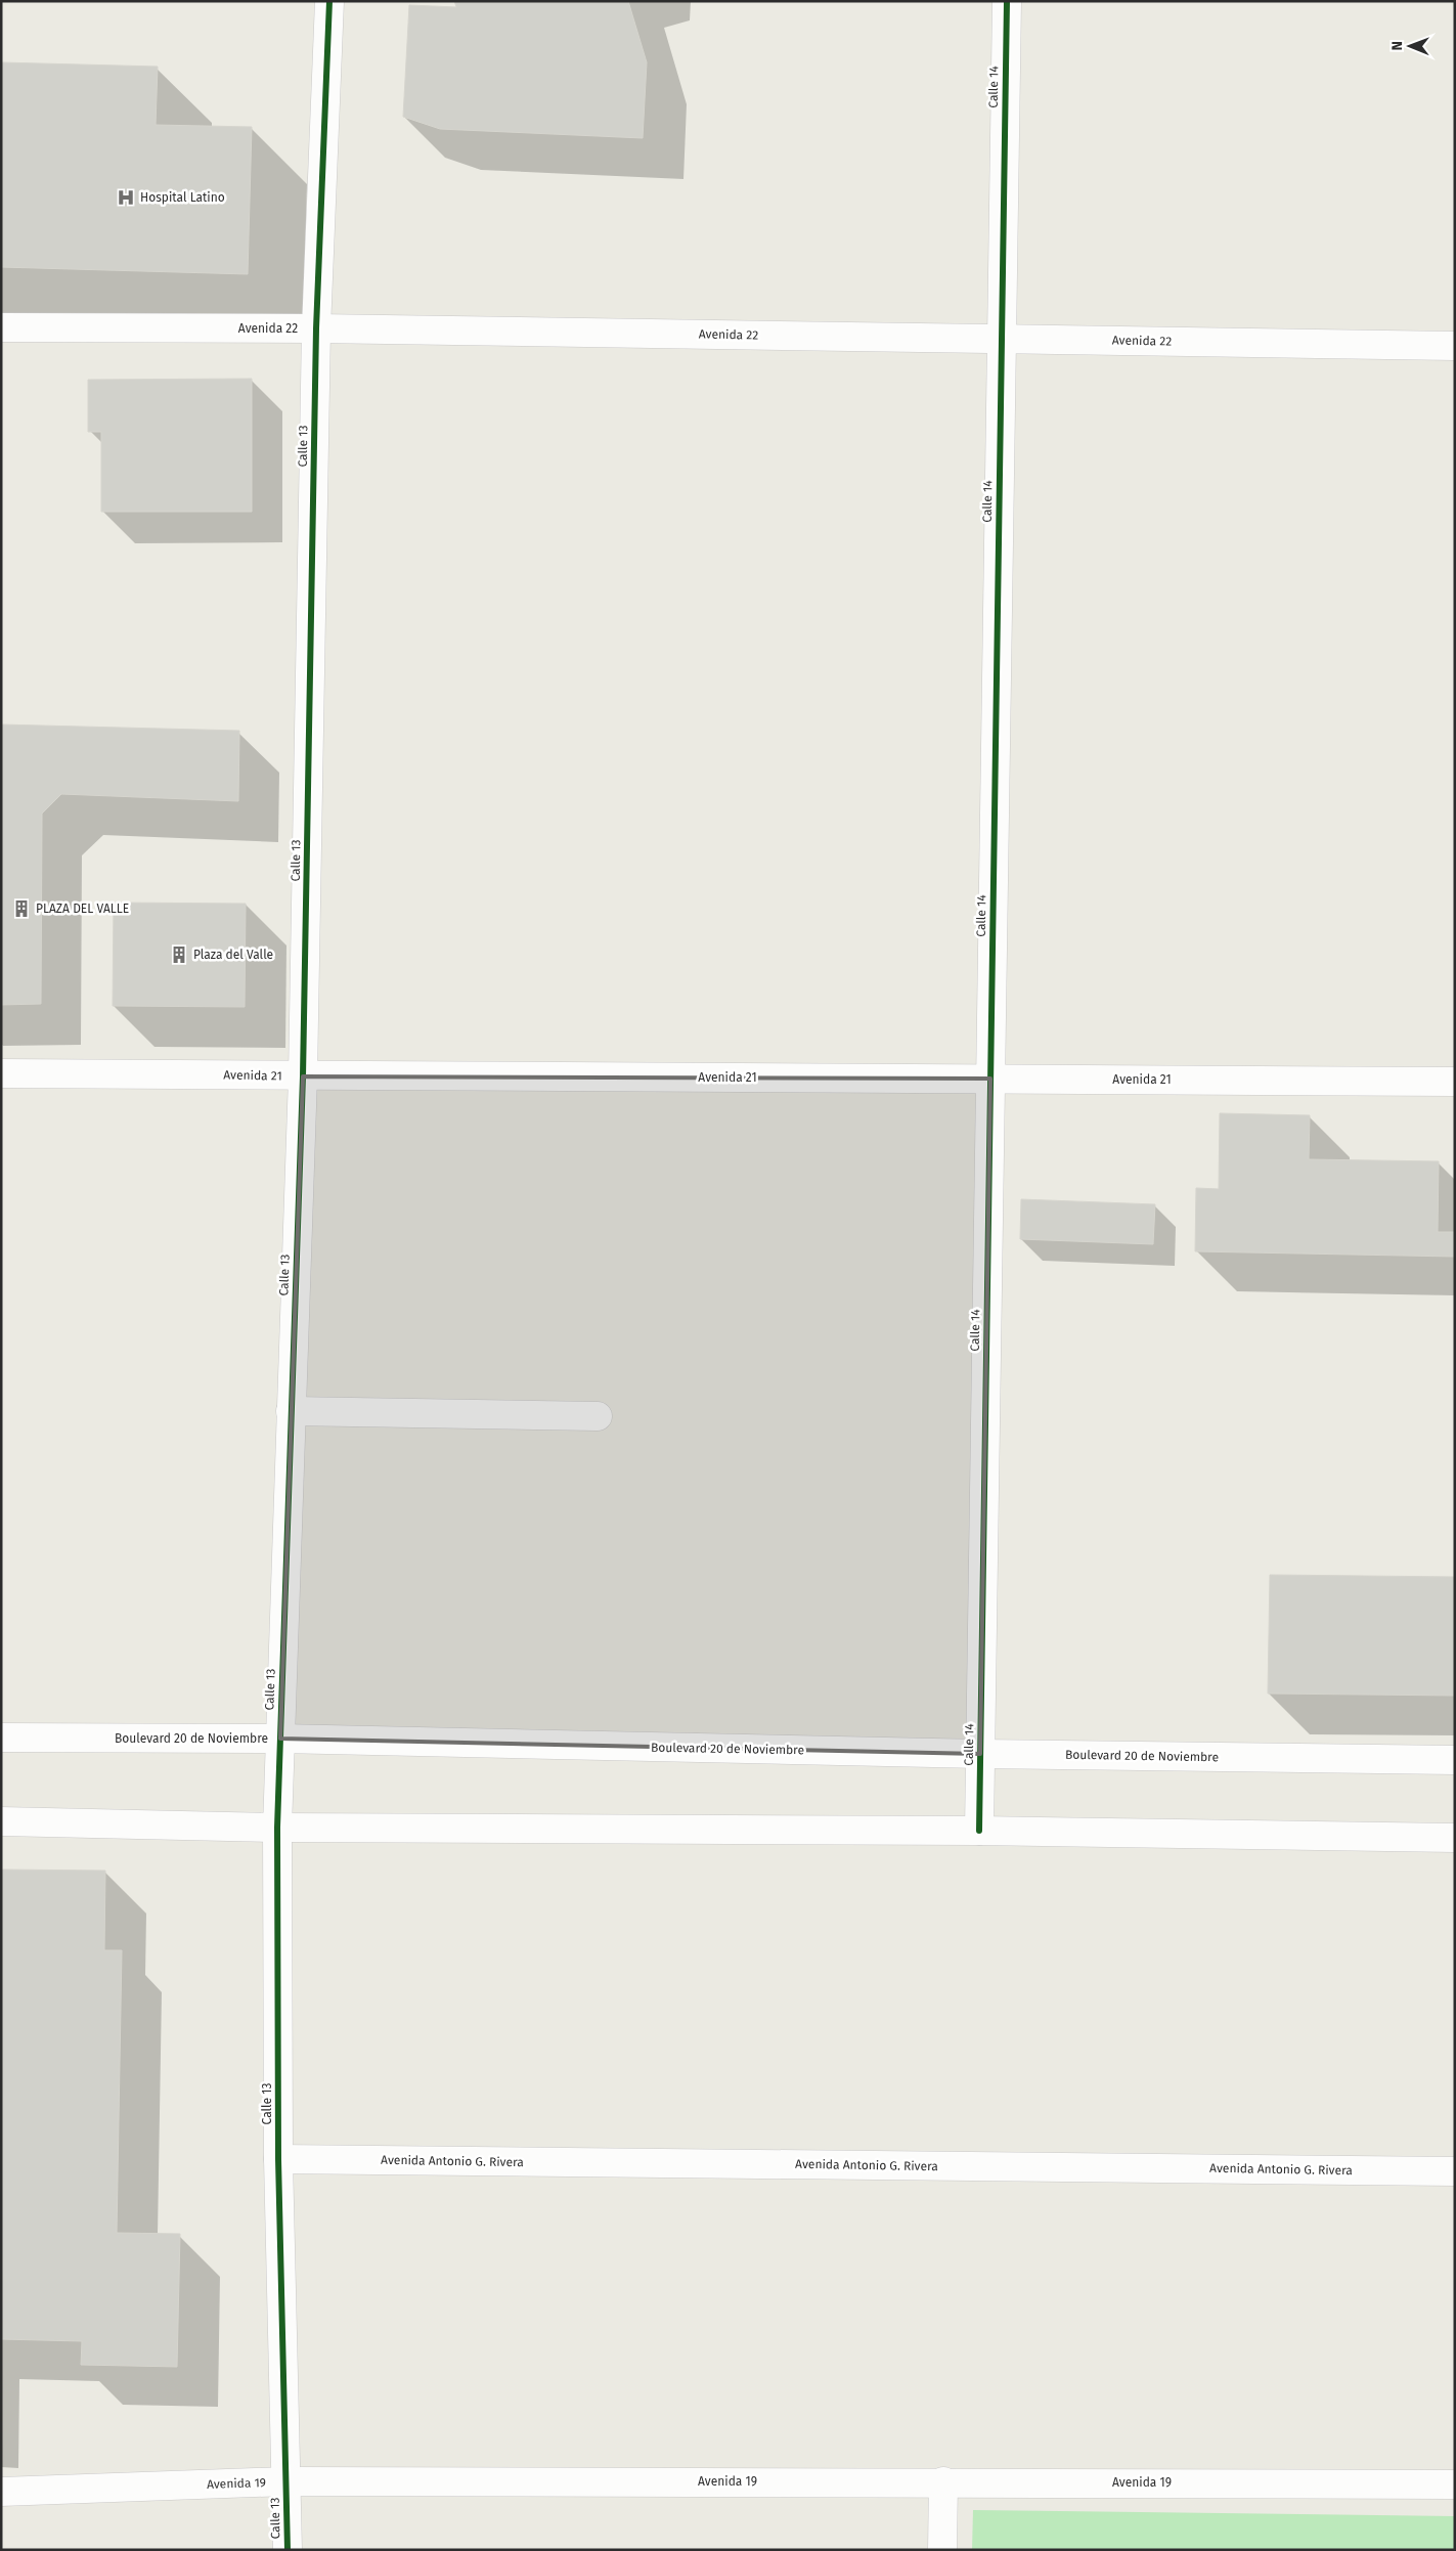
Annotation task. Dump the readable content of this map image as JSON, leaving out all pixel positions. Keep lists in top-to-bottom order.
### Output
{
  "streets": {
    "street": [
      "Calle 14",
      "Avenida 22",
      "Calle 13",
      "Avenida 21",
      "Boulevard 20 de Noviembre",
      "Avenida Antonio G. Rivera",
      "Avenida 19"
    ]
  },
  "crossings": [
    ["Calle 14", "Avenida 22"],
    ["Calle 14", "Avenida 21"],
    ["Calle 14", "Boulevard 20 de Noviembre"],
    ["Avenida 22", "Calle 13"],
    ["Calle 13", "Avenida 21"],
    ["Calle 13", "Boulevard 20 de Noviembre"],
    ["Calle 13", "Avenida Antonio G. Rivera"],
    ["Calle 13", "Avenida 19"]
  ],
  "places": {
    "hospital": ["Hospital Latino"],
    "building": ["PLAZA DEL VALLE", "Plaza del Valle"]
  },
  "north": "left"
}
